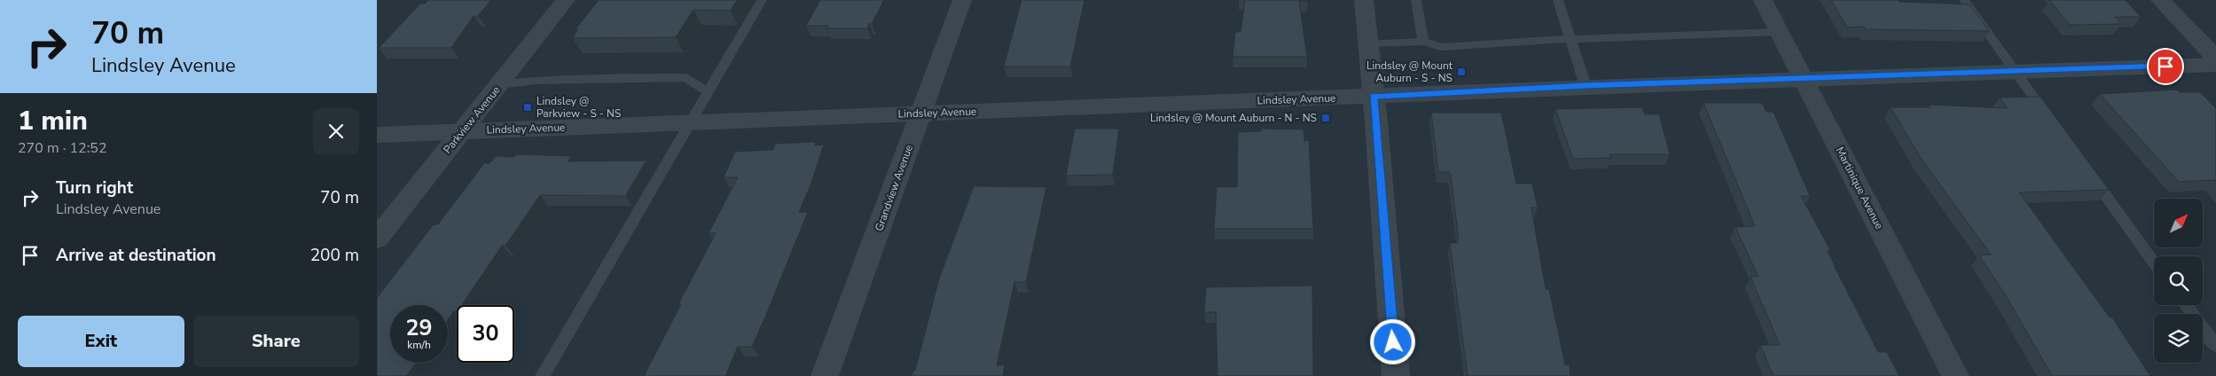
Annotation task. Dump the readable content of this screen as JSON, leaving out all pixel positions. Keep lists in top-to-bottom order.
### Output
{
  "streets": {
    "street": [
      "Lindsley Avenue",
      "Parkview Avenue",
      "Grandview Avenue",
      "Martinique Avenue"
    ]
  },
  "crossings": [
    ["Lindsley Avenue", "Parkview Avenue"],
    ["Lindsley Avenue", "Grandview Avenue"],
    ["Lindsley Avenue", "Martinique Avenue"]
  ],
  "places": {
    "transit": ["Lindsley @ Mount Auburn - S - NS", "Lindsley @ Parkview - S - NS", "Lindsley @ Mount Auburn - N - NS"]
  },
  "north": "top right",
  "page": {
    "turn": ["70 m", "Lindsley Avenue"],
    "heading": ["1 min", "270 m · 12:52"],
    "list": [
      {
        "name": "Turn right",
        "note": "Lindsley Avenue",
        "value": "70 m"
      },
      {
        "name": "Arrive at destination",
        "value": "200 m"
      }
    ],
    "speed": "29 km/h",
    "limit": "30",
    "buttons": ["Exit", "Share"]
  }
}
